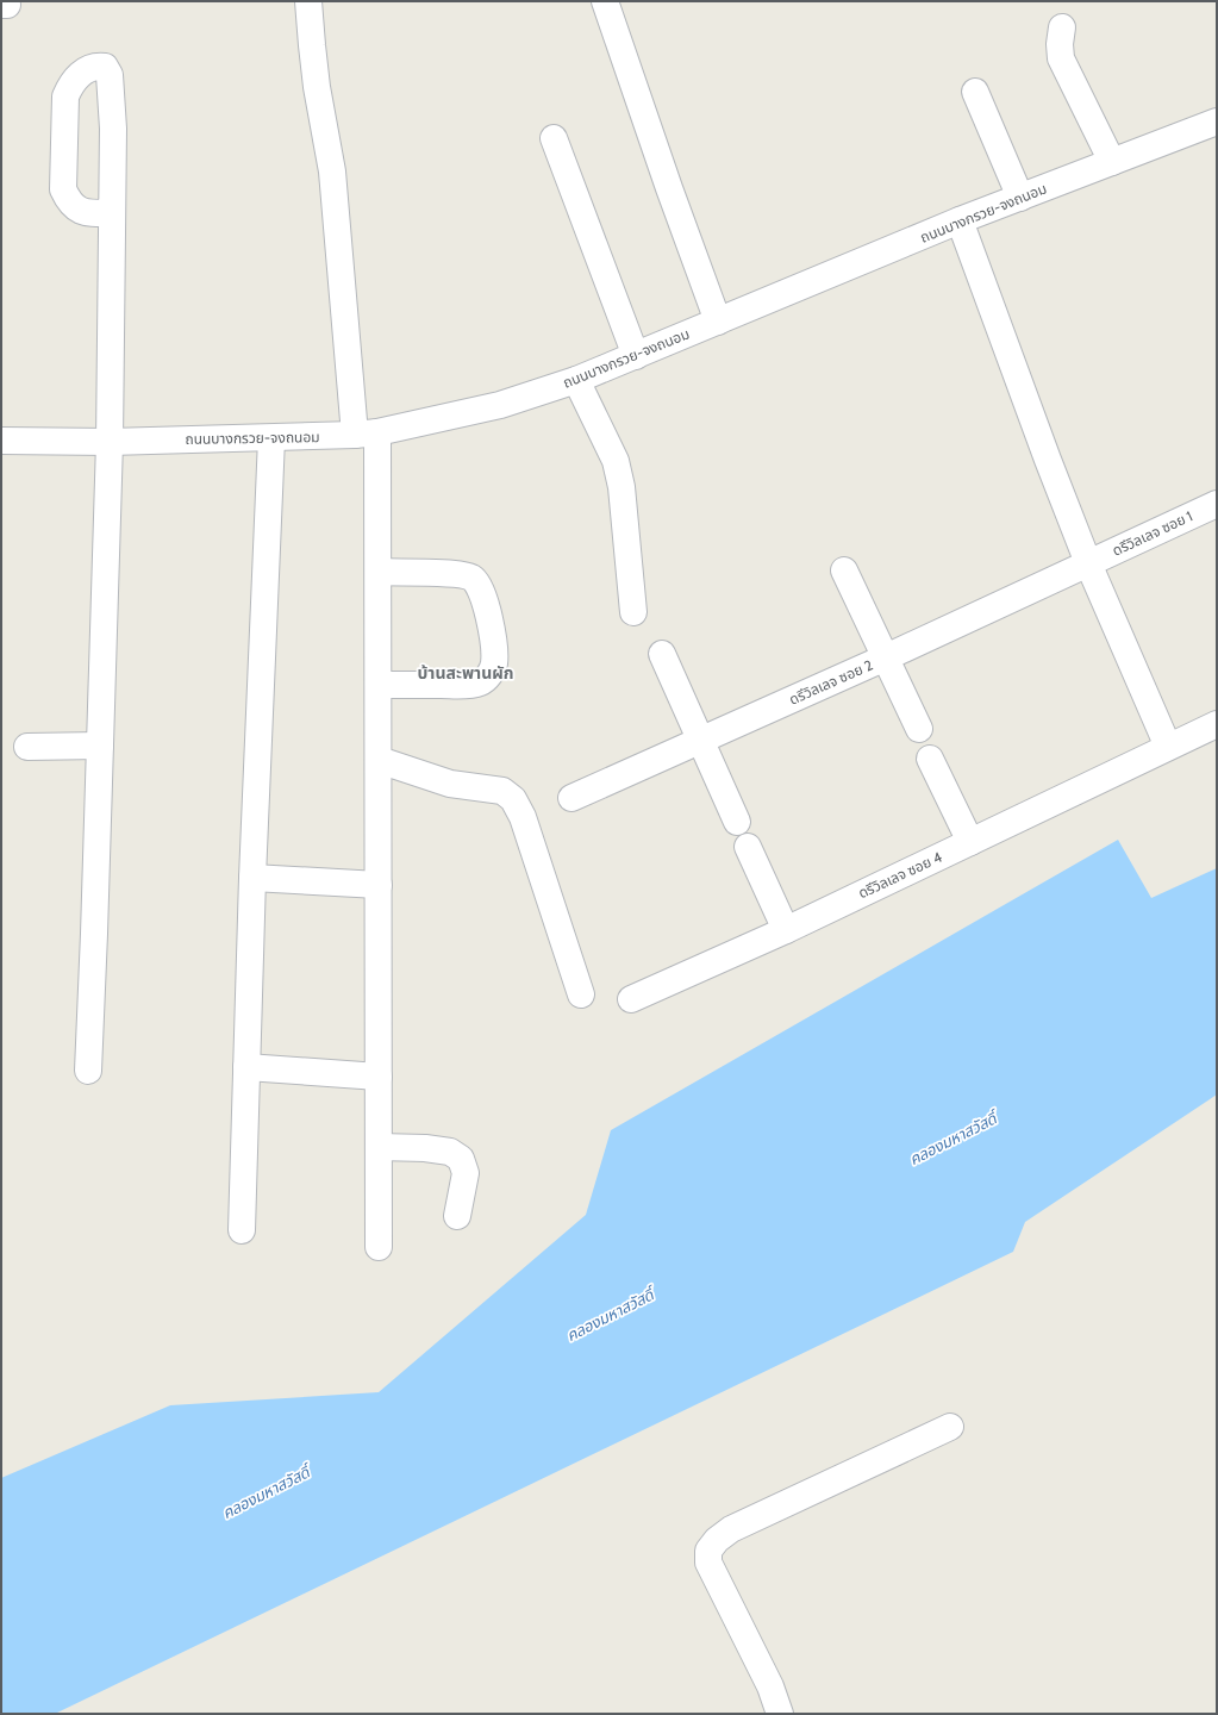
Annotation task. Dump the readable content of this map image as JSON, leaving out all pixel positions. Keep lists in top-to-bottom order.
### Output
{
  "streets": {
    "street": [
      "ถนนบางกรวย-จงถนอม",
      "ดรีวิลเลจ ซอย 1",
      "ดรีวิลเลจ ซอย 2",
      "ดรีวิลเลจ ซอย 4"
    ]
  },
  "crossings": [
    ["ดรีวิลเลจ ซอย 1", "ดรีวิลเลจ ซอย 2"]
  ],
  "districts": ["บ้านสะพานผัก"],
  "water": ["คลองมหาสวัสดิ์"]
}
